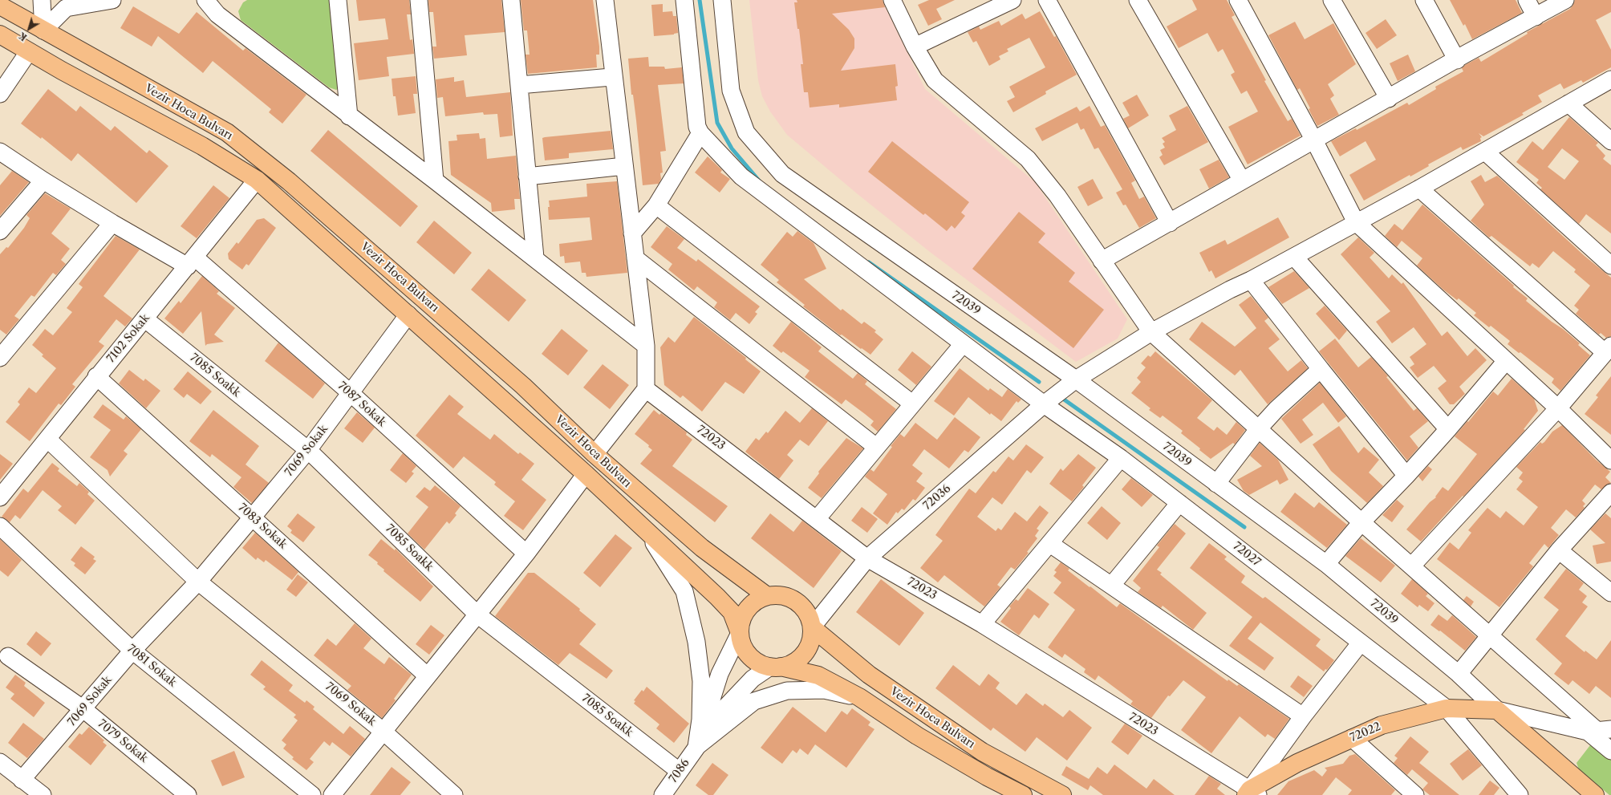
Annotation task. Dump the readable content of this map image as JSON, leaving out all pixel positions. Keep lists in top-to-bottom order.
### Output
{
  "streets": {
    "main road": ["Vezir Hoca Bulvarı", "72039", "72022"],
    "street": [
      "7102 Sokak",
      "7085 Soakk",
      "7087 Sokak",
      "72023",
      "7069 Sokak",
      "72036",
      "7083 Sokak",
      "72027",
      "7081 Sokak",
      "7079 Sokak",
      "7086"
    ]
  },
  "crossings": [
    ["Vezir Hoca Bulvarı", "7102 Sokak"],
    ["Vezir Hoca Bulvarı", "7069 Sokak"],
    ["Vezir Hoca Bulvarı", "72036"],
    ["Vezir Hoca Bulvarı", "7086"],
    ["72039", "72036"],
    ["72039", "72022"],
    ["7102 Sokak", "7085 Soakk"],
    ["7102 Sokak", "7087 Sokak"],
    ["7102 Sokak", "7069 Sokak"],
    ["7102 Sokak", "7083 Sokak"],
    ["7085 Soakk", "7069 Sokak"],
    ["7085 Soakk", "7086"],
    ["7087 Sokak", "7069 Sokak"],
    ["72023", "72036"],
    ["72023", "72022"],
    ["7069 Sokak", "7083 Sokak"],
    ["7069 Sokak", "7081 Sokak"],
    ["7069 Sokak", "7079 Sokak"],
    ["72036", "72027"],
    ["72036", "7086"],
    ["72027", "72022"]
  ],
  "north": "bottom left"
}
